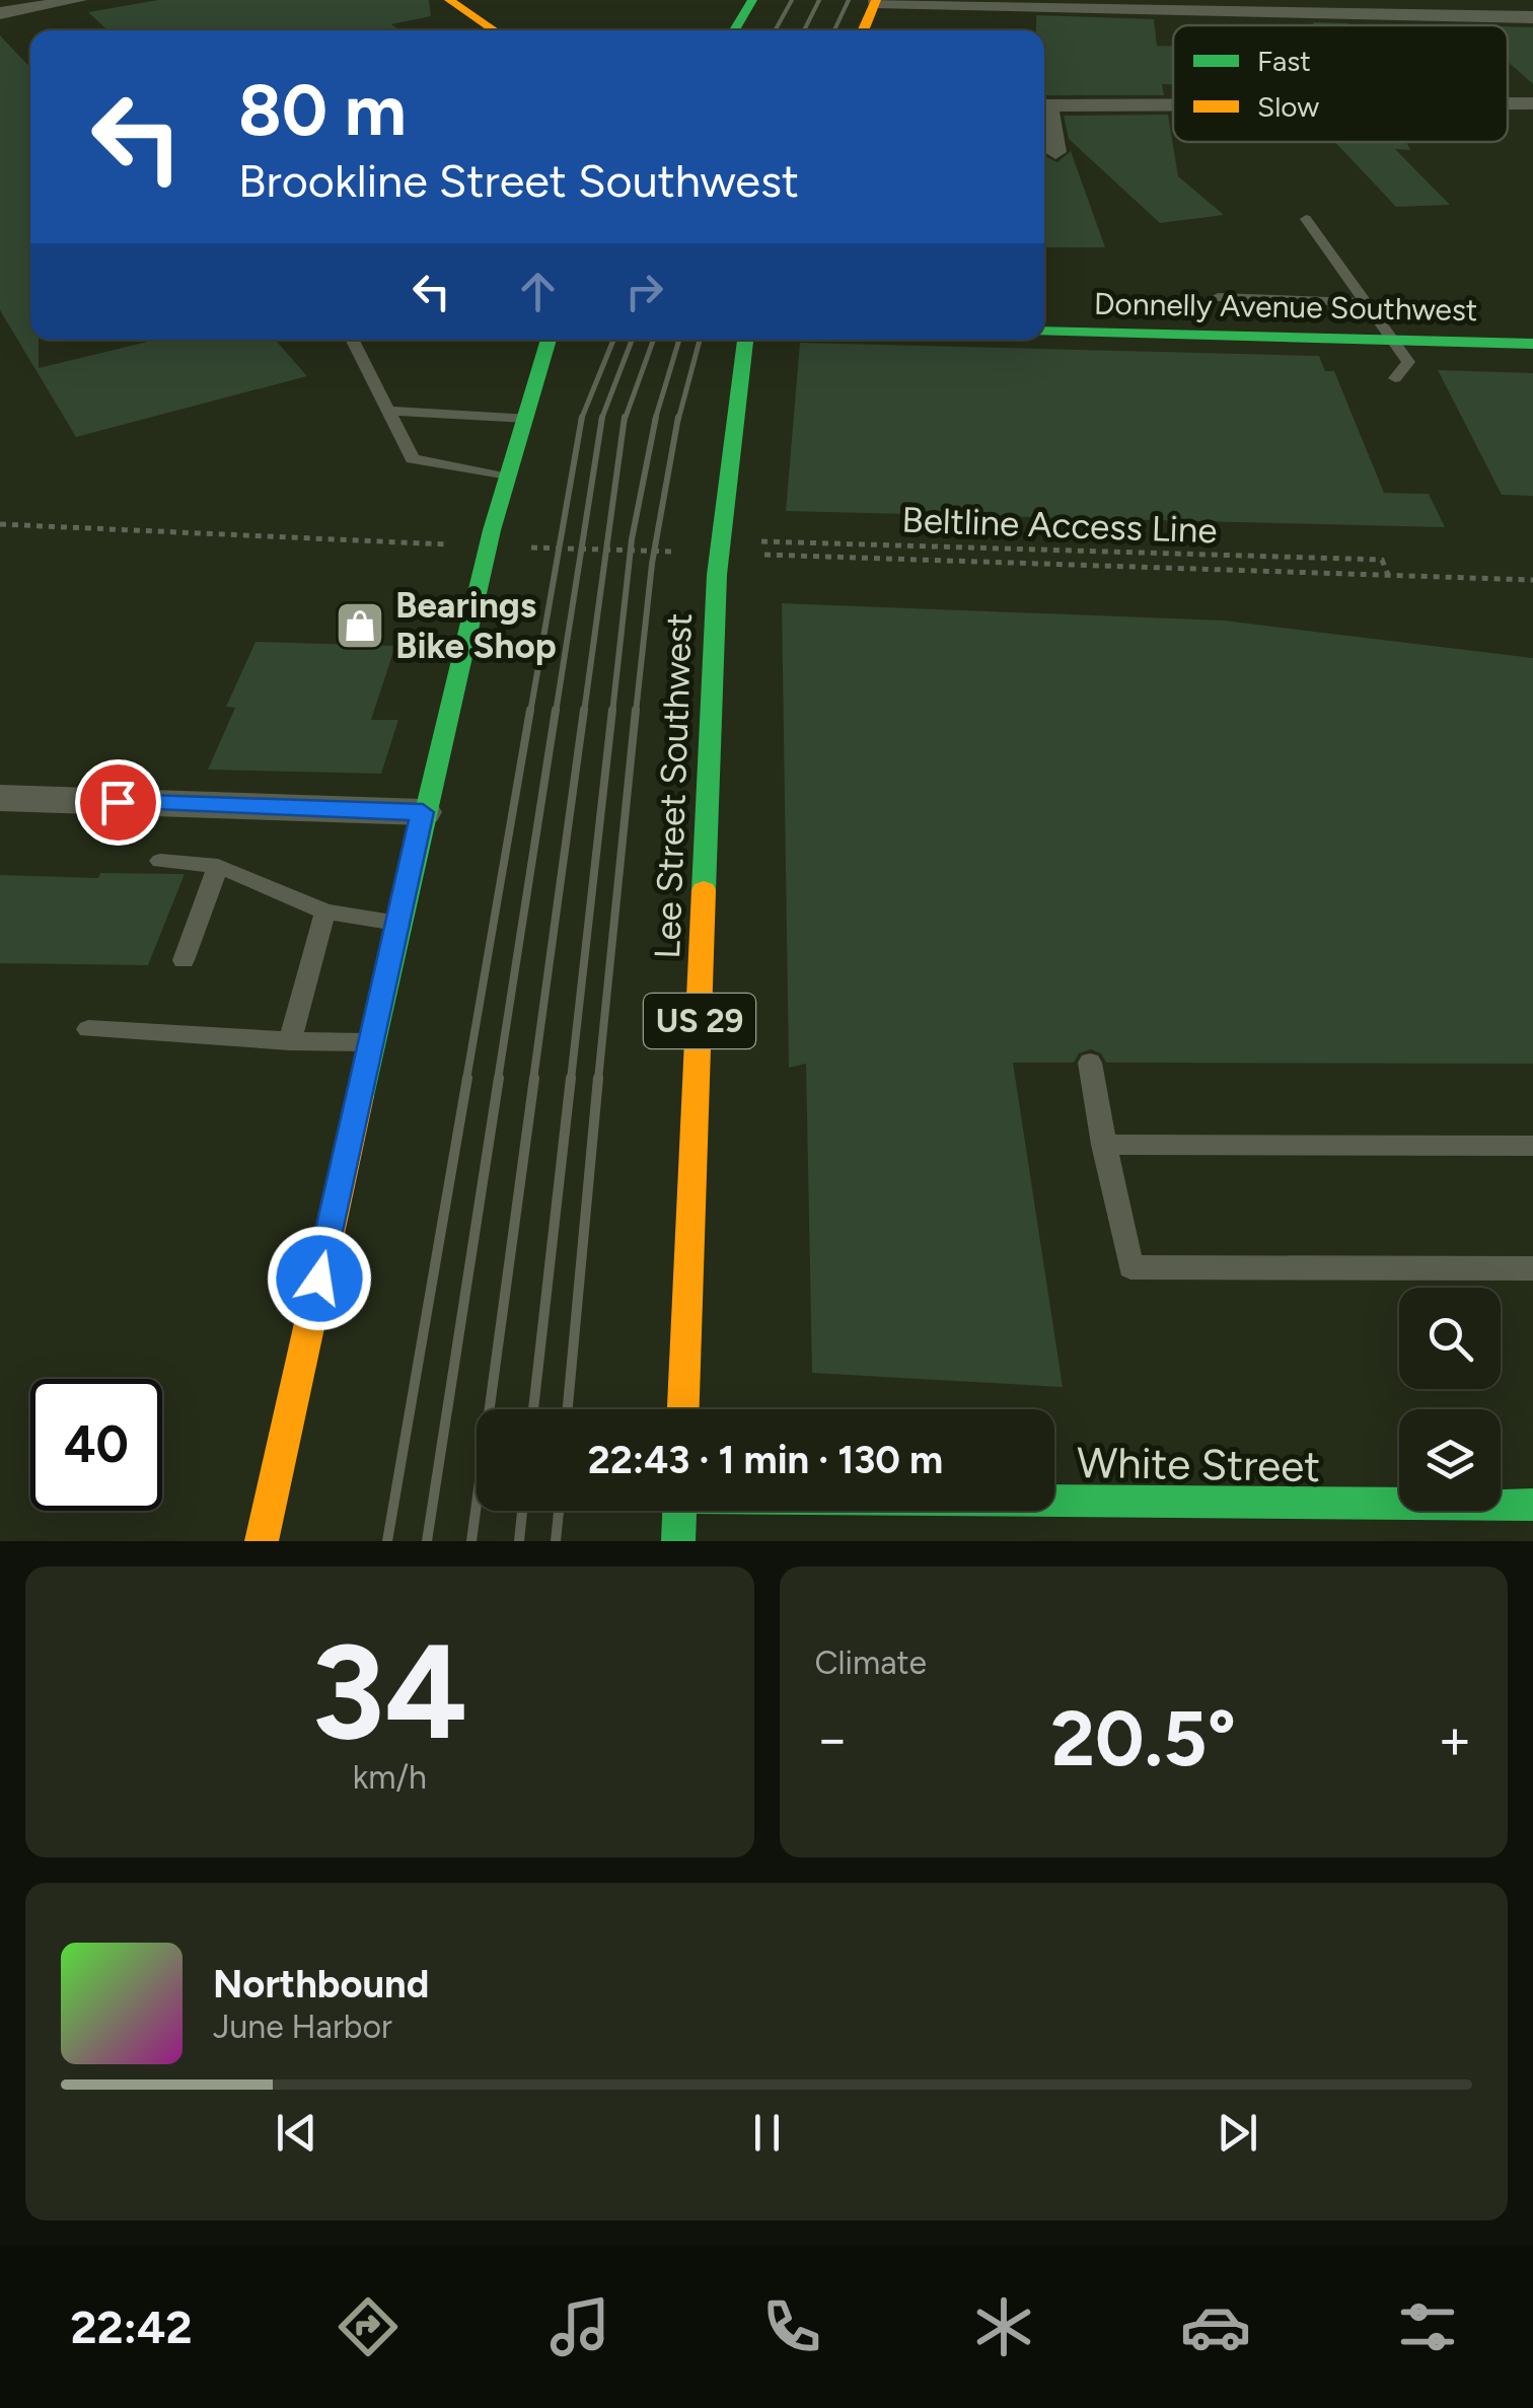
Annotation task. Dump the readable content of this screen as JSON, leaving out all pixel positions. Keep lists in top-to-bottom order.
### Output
{
  "streets": {
    "street": [
      "Donnelly Avenue Southwest",
      "Lee Street Southwest",
      "US 29",
      "White Street"
    ],
    "path": ["Beltline Access Line"]
  },
  "crossings": [
    ["Beltline Access Line", "Lee Street Southwest"]
  ],
  "places": {
    "shop": ["Bearings Bike Shop"]
  },
  "legend": ["Fast", "Slow"],
  "page": {
    "turn": ["80 m", "Brookline Street Southwest"],
    "limit": "40",
    "trip": "22:43 · 1 min · 130 m",
    "tile": [
      ["34", "km/h"],
      "Climate"
    ],
    "heat": ["−", "20.5°", "+"],
    "song": ["Northbound", "June Harbor"],
    "tabs": "22:42"
  }
}
